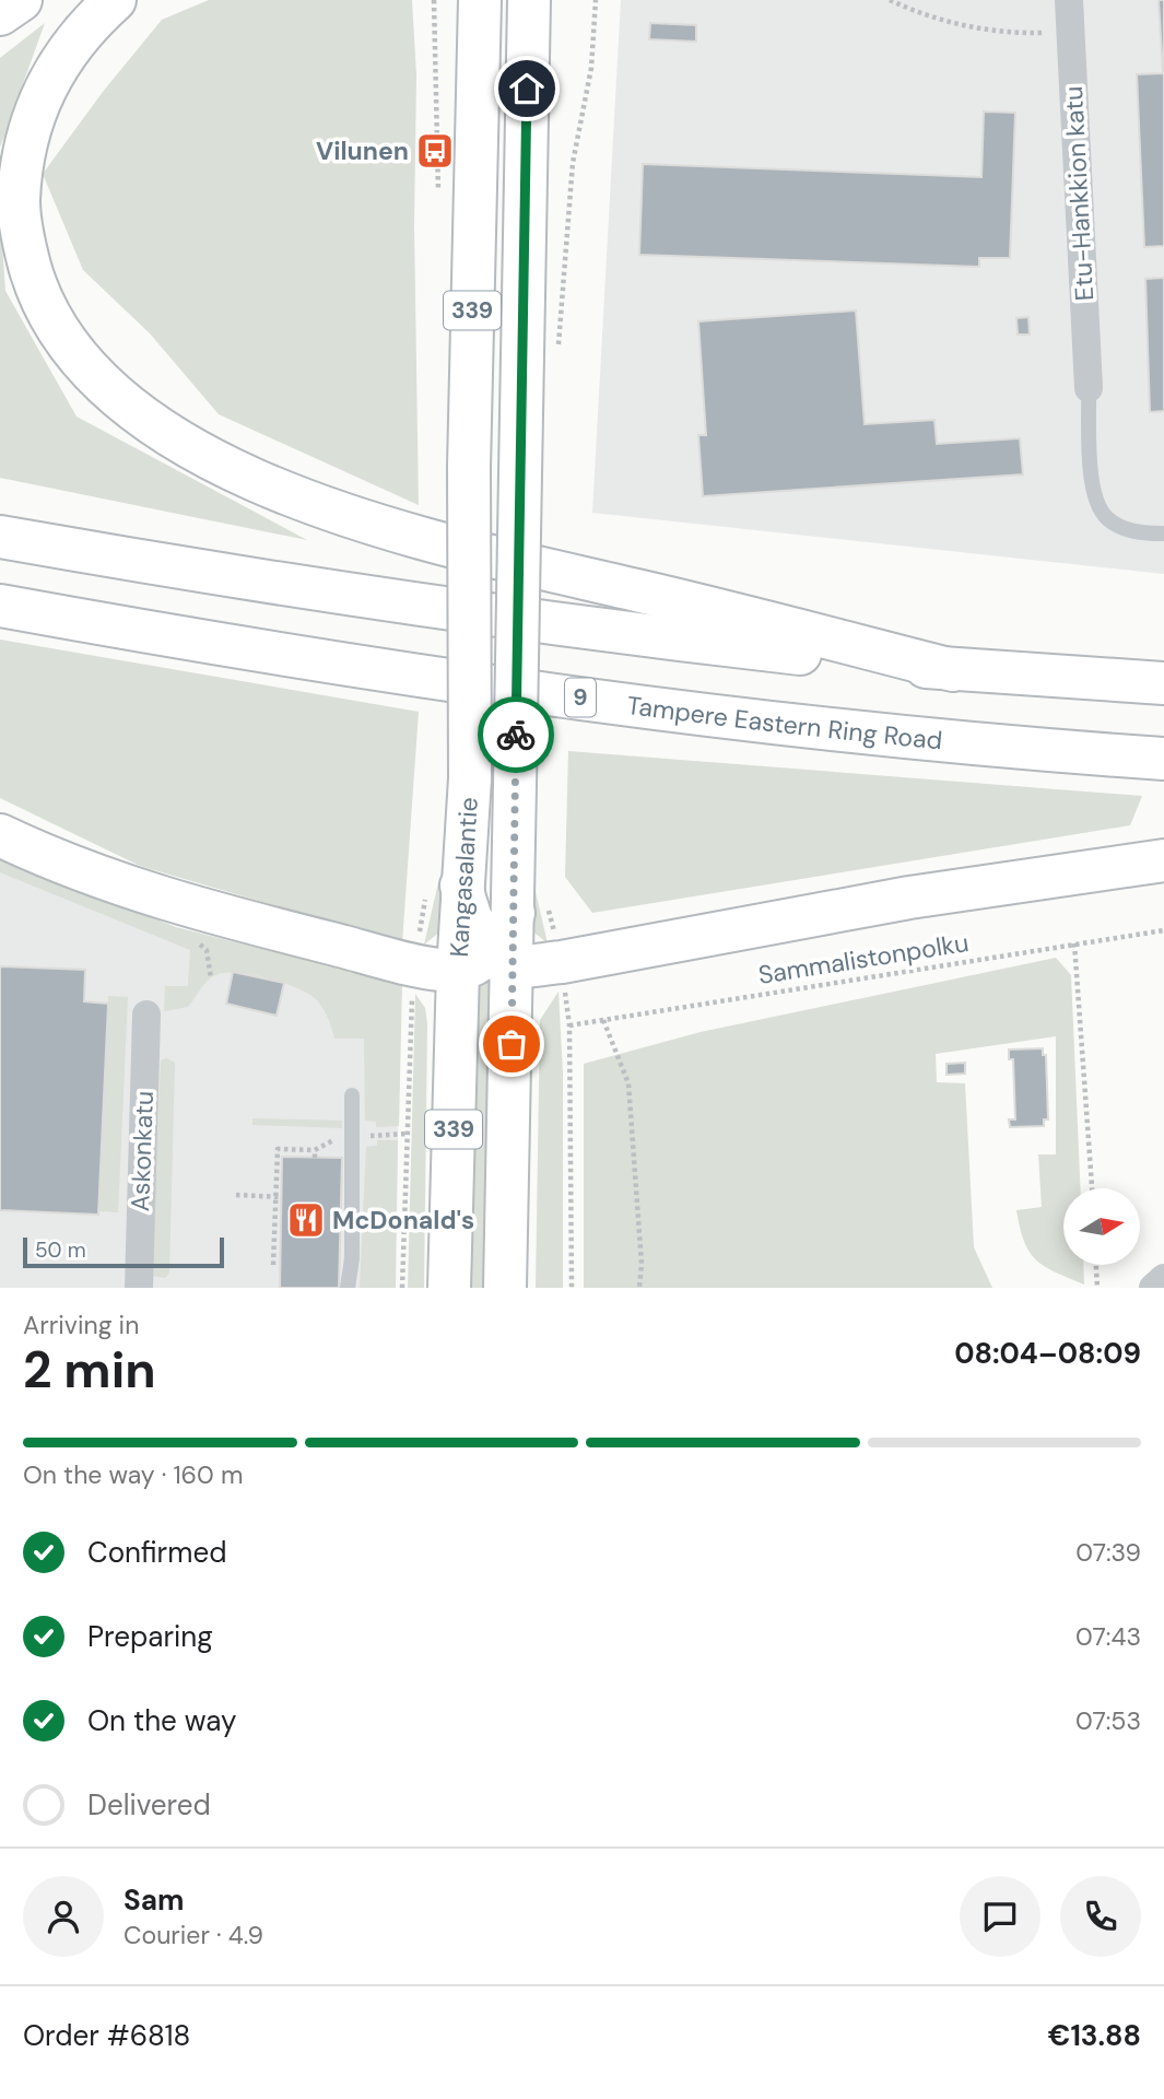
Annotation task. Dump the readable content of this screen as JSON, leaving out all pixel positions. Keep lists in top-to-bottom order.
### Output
{
  "streets": {
    "main road": [
      "339",
      "9",
      "Tampere Eastern Ring Road",
      "Kangasalantie"
    ],
    "street": ["Etu-Hankkion katu", "Askonkatu"],
    "path": ["Sammalistonpolku"]
  },
  "places": {
    "bus stop": ["Vilunen"],
    "restaurant": ["McDonald's"]
  },
  "scale_bar": "50 m",
  "north": "right",
  "page": {
    "scale": "50 m",
    "heading": ["2 min", "Arriving in", "08:04–08:09"],
    "panel": [
      "Sam",
      "Courier · 4.9",
      "Order #6818",
      "€13.88"
    ],
    "bar": "On the way · 160 m",
    "list": [
      ["Confirmed", "07:39"],
      ["Preparing", "07:43"],
      ["On the way", "07:53"],
      "Delivered"
    ]
  }
}
